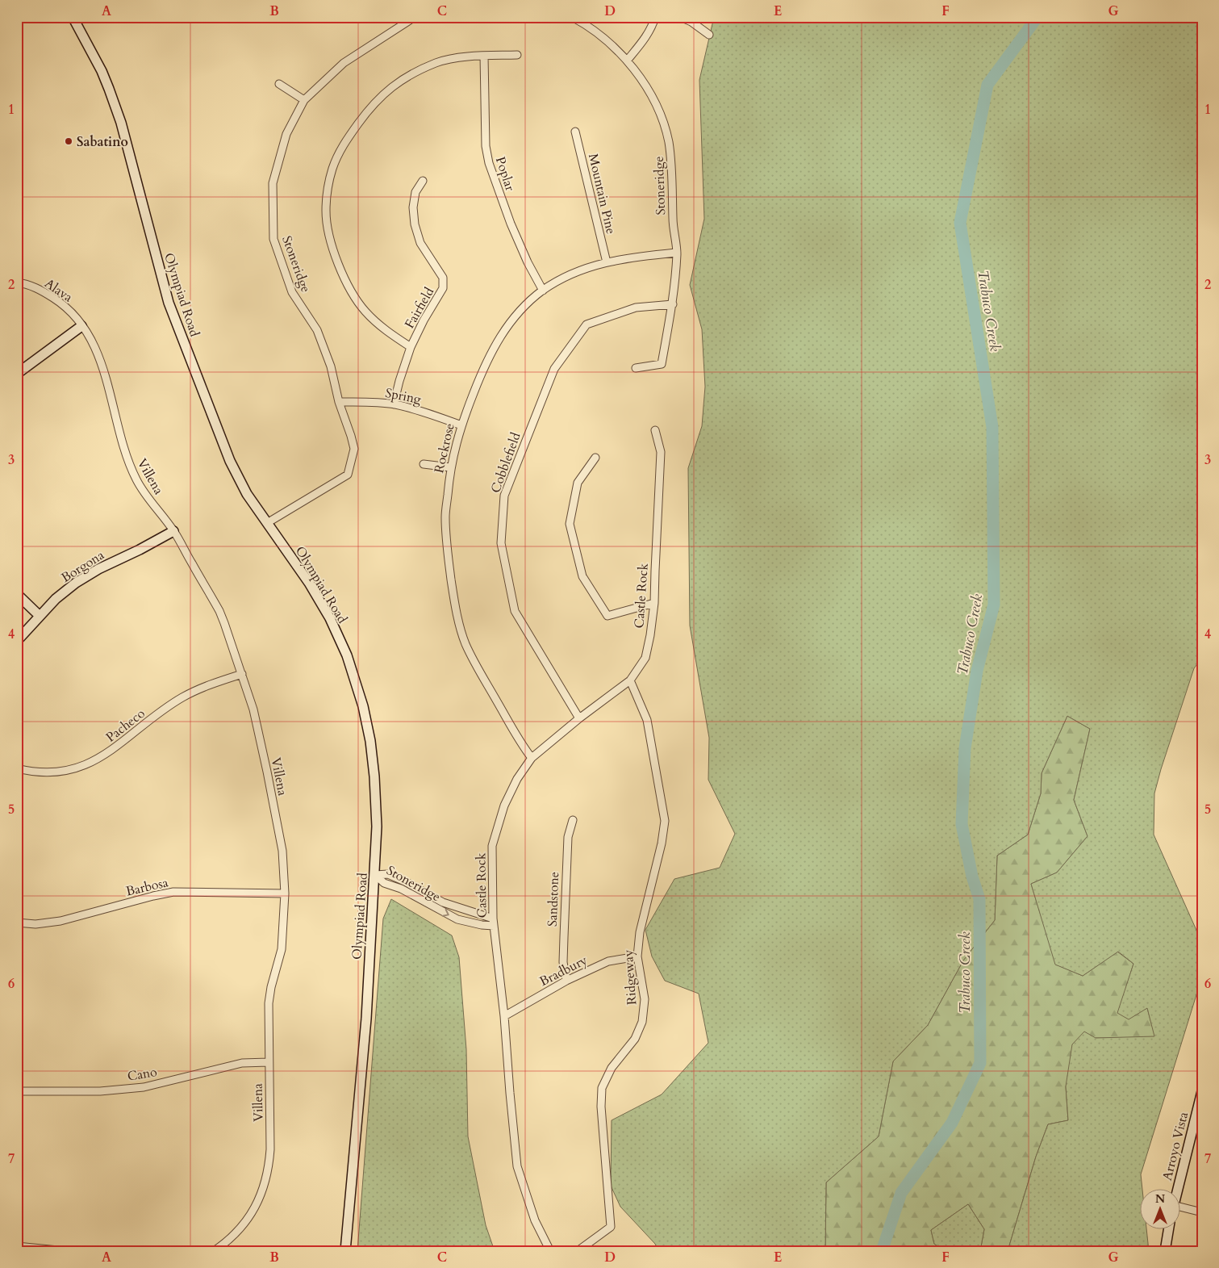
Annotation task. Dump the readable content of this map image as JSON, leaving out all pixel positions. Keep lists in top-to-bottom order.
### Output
{
  "streets": {
    "main road": ["Olympiad Road", "Borgona", "Arroyo Vista"],
    "street": [
      "Poplar",
      "Stoneridge",
      "Mountain Pine",
      "Alava",
      "Fairfield",
      "Spring",
      "Rockrose",
      "Cobblefield",
      "Villena",
      "Castle Rock",
      "Pacheco",
      "Barbosa",
      "Sandstone",
      "Bradbury",
      "Ridgeway",
      "Cano"
    ]
  },
  "crossings": [
    ["Poplar", "Rockrose"],
    ["Stoneridge", "Olympiad Road"],
    ["Stoneridge", "Spring"],
    ["Stoneridge", "Rockrose"],
    ["Stoneridge", "Cobblefield"],
    ["Stoneridge", "Castle Rock"],
    ["Mountain Pine", "Rockrose"],
    ["Alava", "Villena"],
    ["Fairfield", "Spring"],
    ["Spring", "Rockrose"],
    ["Rockrose", "Castle Rock"],
    ["Cobblefield", "Castle Rock"],
    ["Villena", "Borgona"],
    ["Villena", "Pacheco"],
    ["Villena", "Barbosa"],
    ["Villena", "Cano"],
    ["Castle Rock", "Bradbury"],
    ["Castle Rock", "Ridgeway"],
    ["Sandstone", "Bradbury"],
    ["Bradbury", "Ridgeway"]
  ],
  "water": ["Trabuco Creek"],
  "places": ["Sabatino"],
  "north": "top",
  "grid": {
    "columns": [
      "A",
      "B",
      "C",
      "D",
      "E",
      "F",
      "G"
    ],
    "rows": [
      "1",
      "2",
      "3",
      "4",
      "5",
      "6",
      "7"
    ]
  }
}
